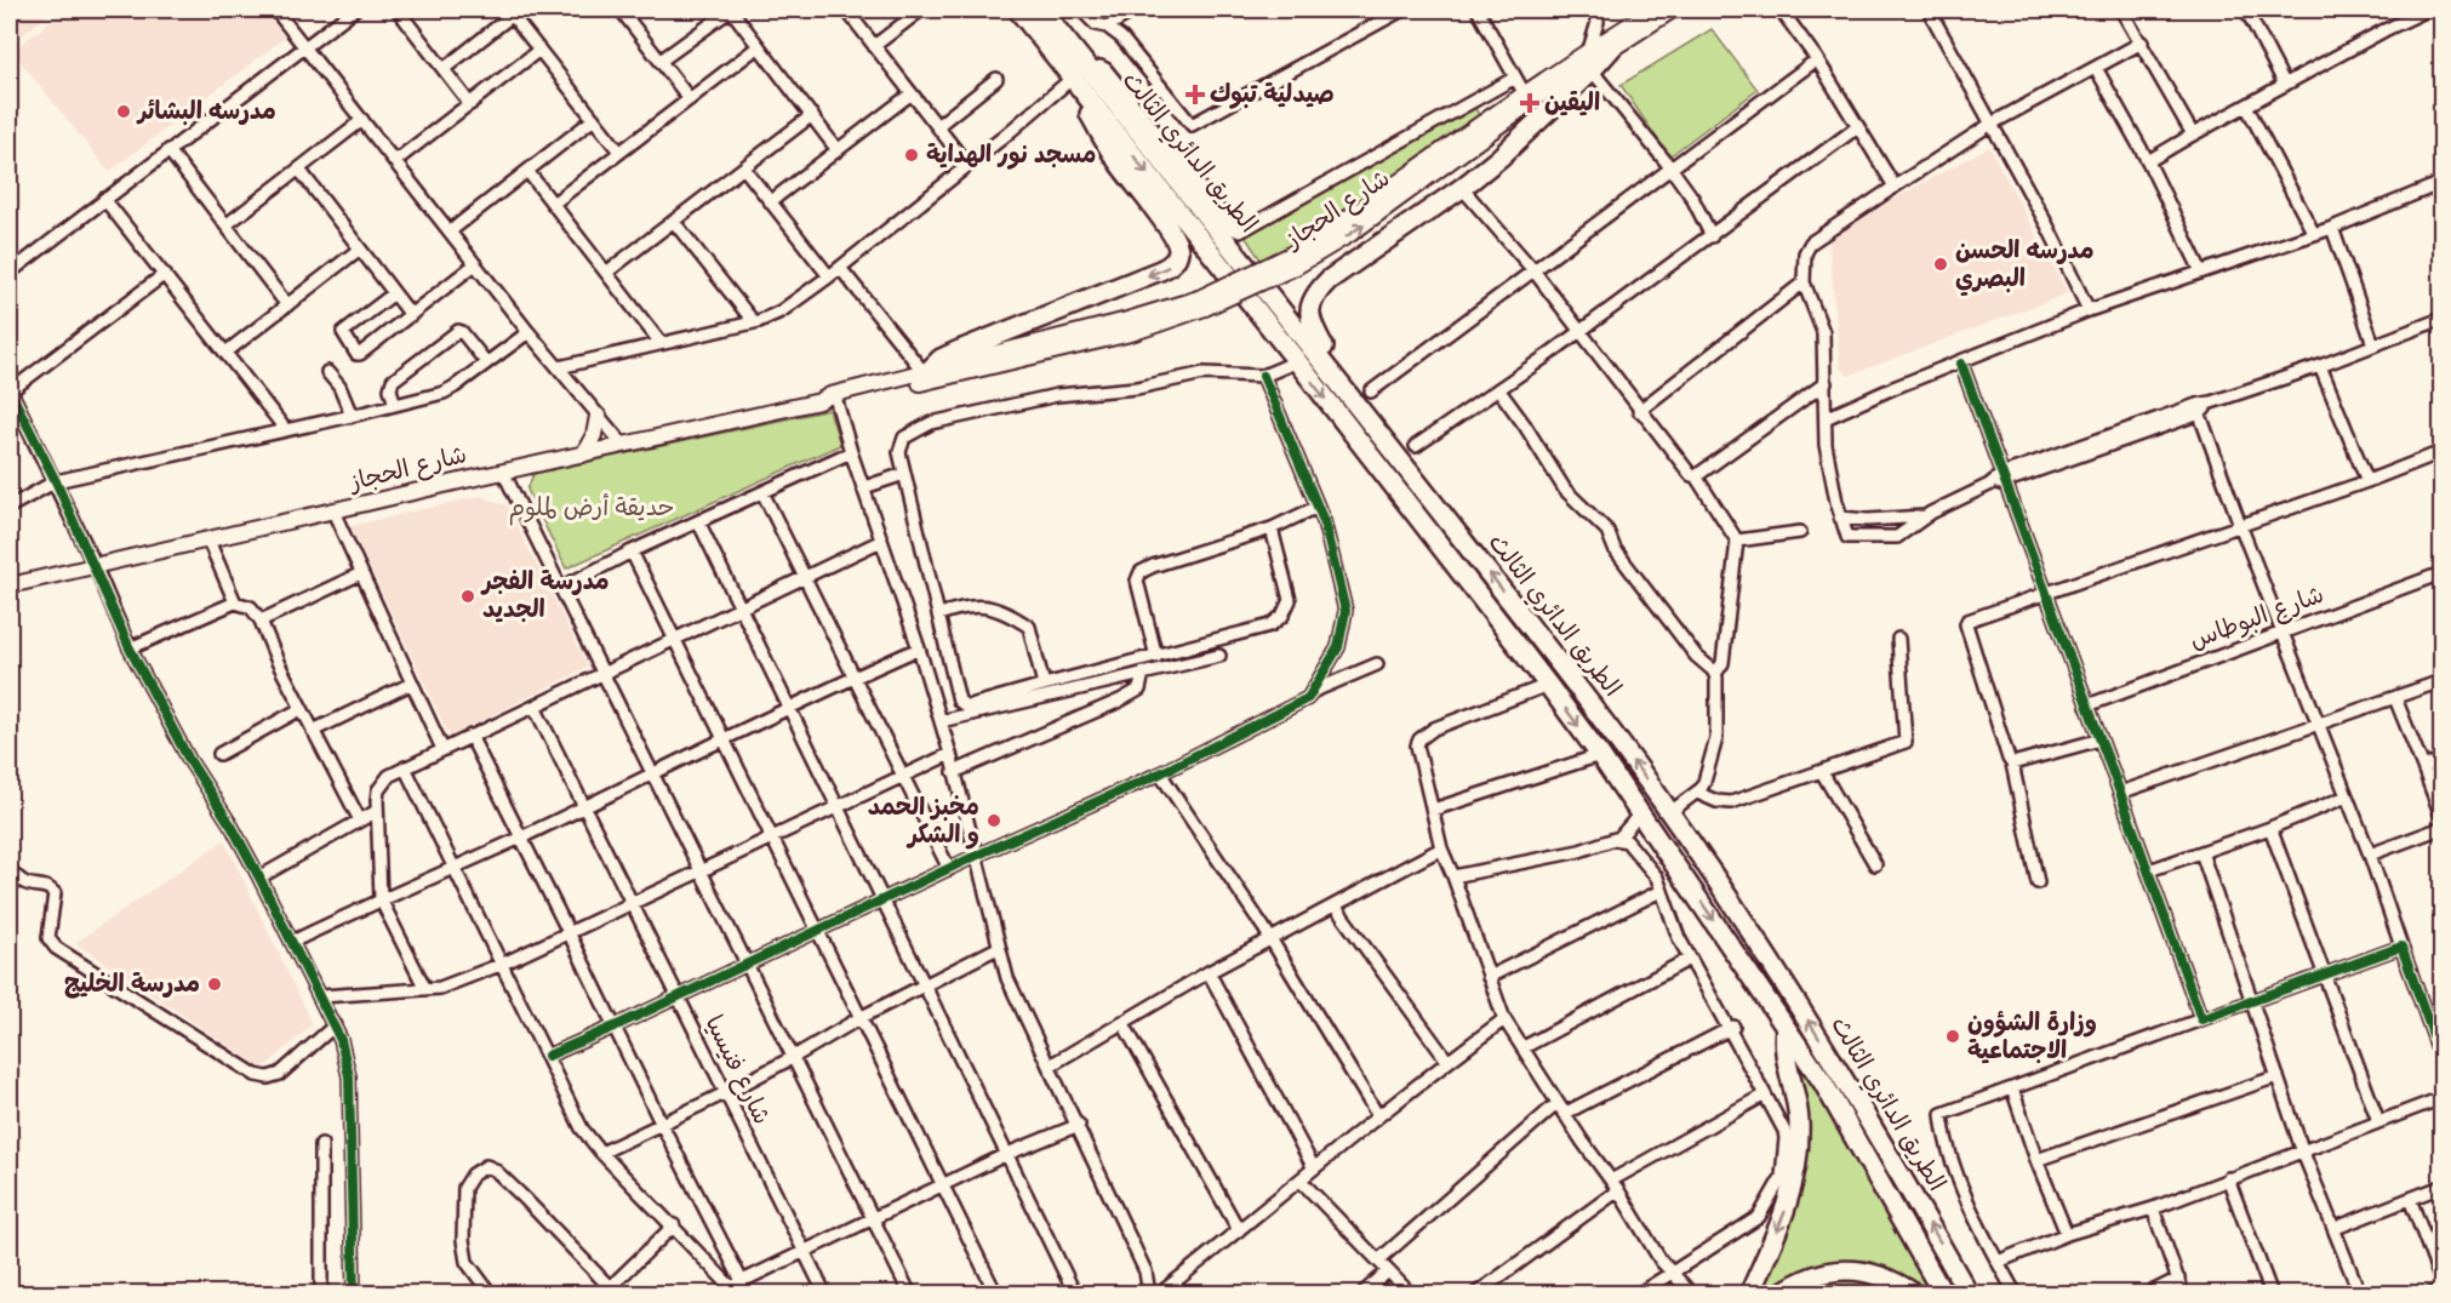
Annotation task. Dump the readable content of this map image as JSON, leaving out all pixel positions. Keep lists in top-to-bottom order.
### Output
{
  "streets": {
    "highway": ["الطريق الدائري الثالث"],
    "main road": ["شارع الحجاز"],
    "street": ["شارع البوطاس", "شارع فنيسيا"]
  },
  "parks": ["حديقة أرض لملوم"],
  "places": {
    "health": ["صيدلية تبوك", "اليقين"],
    "other": [
      "مدرسه البشائر",
      "مسجد نور الهداية",
      "مدرسه الحسن البصري",
      "مدرسة الفجر الجديد",
      "مخبز الحمد و الشكر",
      "مدرسة الخليج",
      "وزارة الشؤون الاجتماعية"
    ]
  }
}
